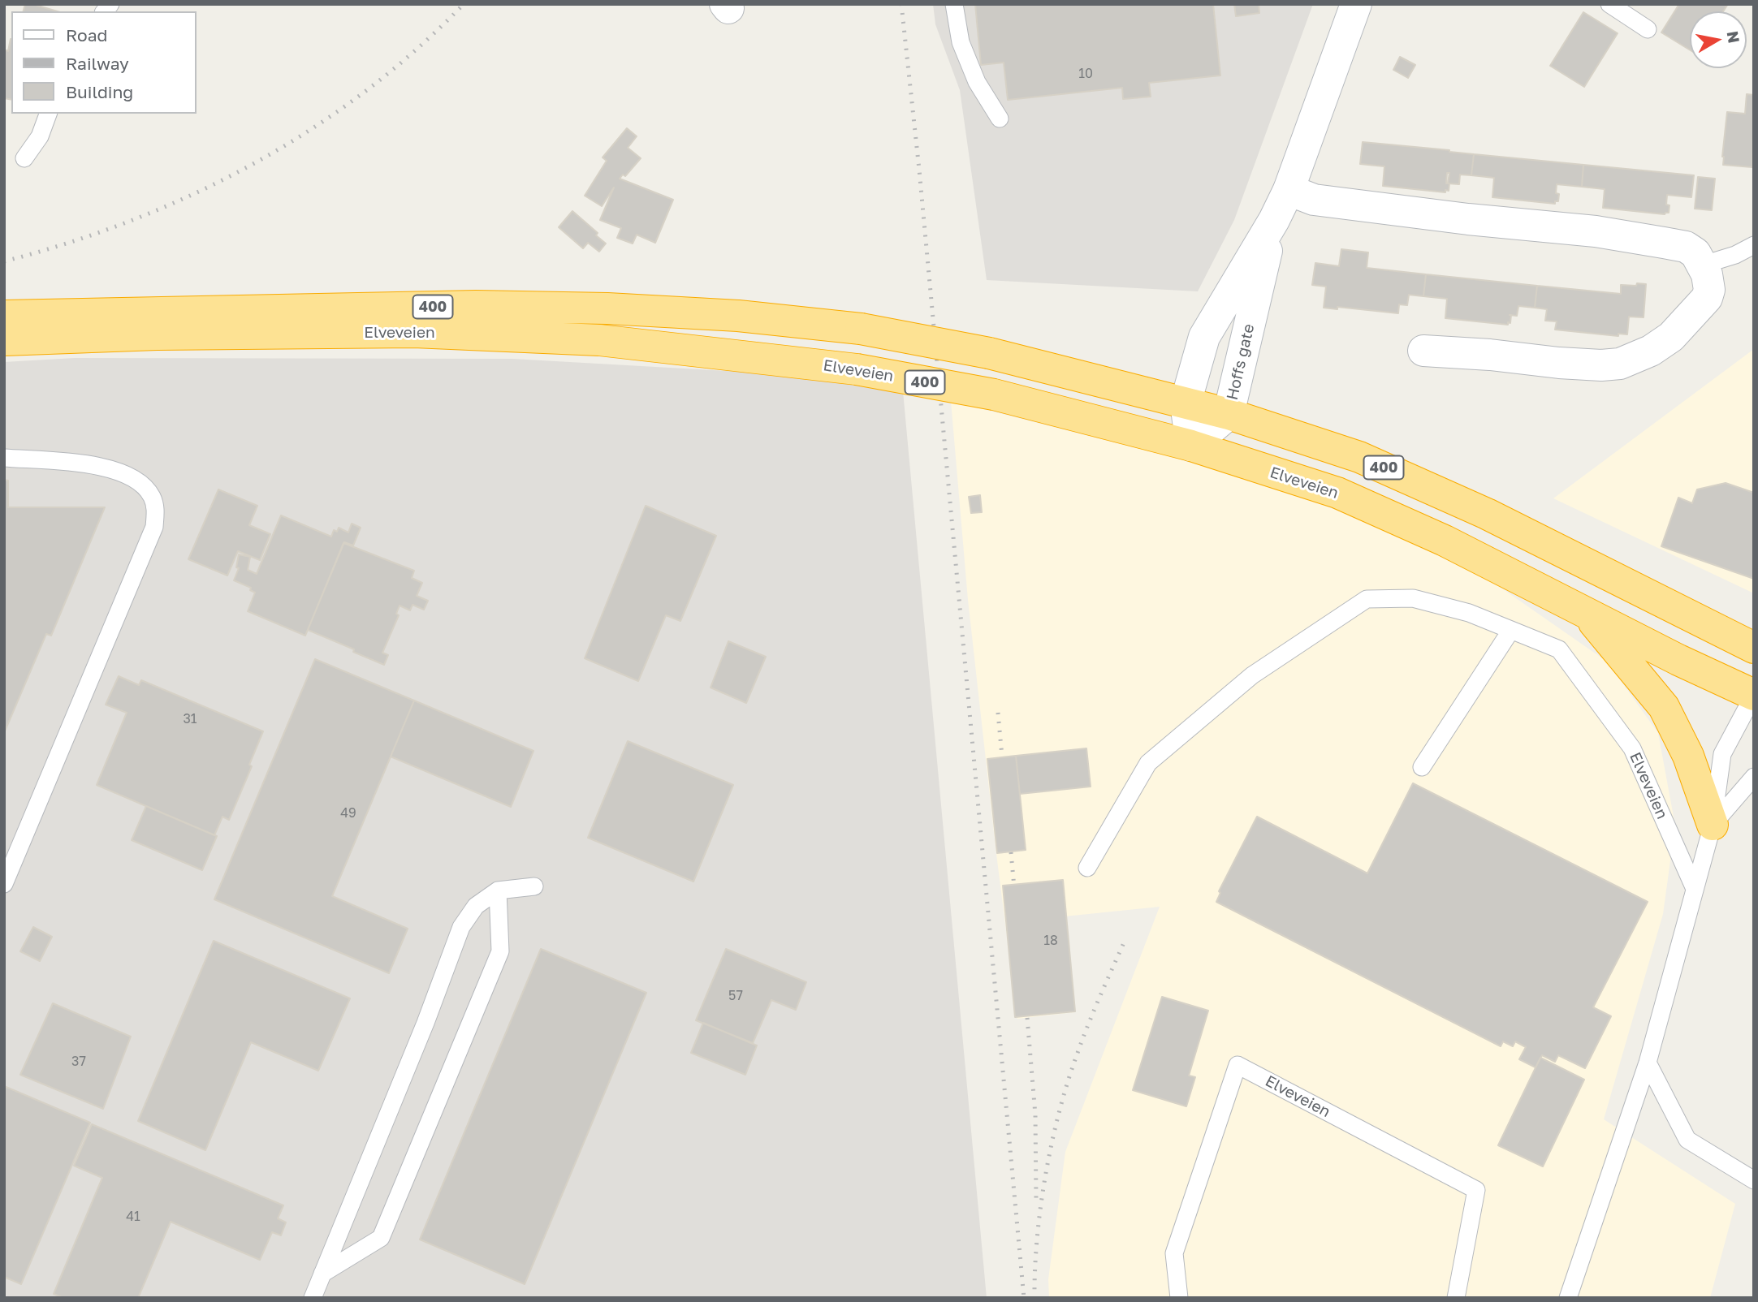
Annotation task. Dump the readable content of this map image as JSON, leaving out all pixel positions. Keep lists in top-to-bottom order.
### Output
{
  "streets": {
    "highway": ["400", "Elveveien"],
    "street": ["Hoffs gate"]
  },
  "crossings": [
    ["400", "Elveveien"],
    ["Elveveien", "Hoffs gate"]
  ],
  "house_numbers": [
    "10",
    "31",
    "49",
    "18",
    "57",
    "37",
    "41"
  ],
  "legend": ["Road", "Railway", "Building"],
  "north": "right"
}
